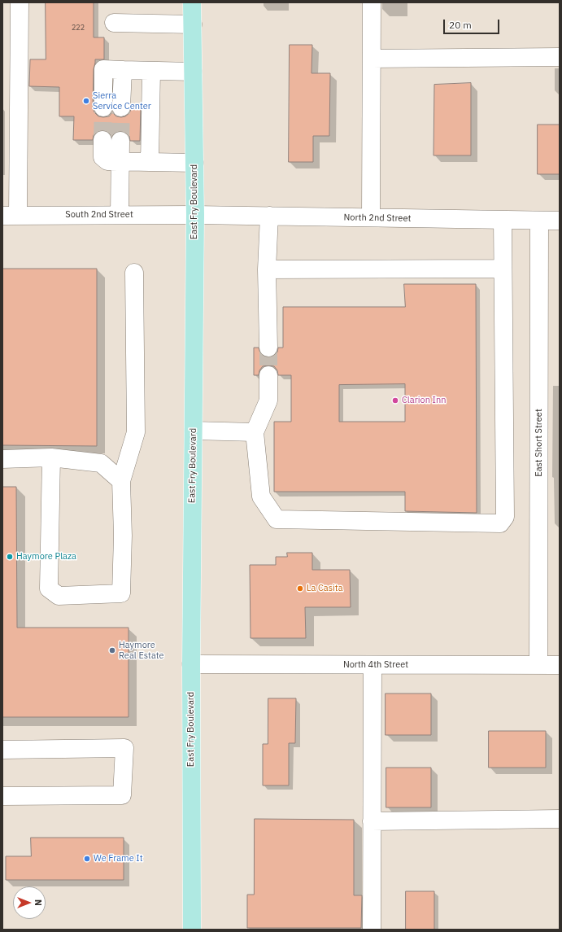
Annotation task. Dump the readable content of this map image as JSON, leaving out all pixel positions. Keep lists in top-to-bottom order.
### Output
{
  "streets": {
    "main road": ["East Fry Boulevard"],
    "street": [
      "South 2nd Street",
      "North 2nd Street",
      "East Short Street",
      "North 4th Street"
    ]
  },
  "crossings": [
    ["East Fry Boulevard", "South 2nd Street"],
    ["East Fry Boulevard", "North 2nd Street"],
    ["East Fry Boulevard", "North 4th Street"],
    ["South 2nd Street", "North 2nd Street"],
    ["North 2nd Street", "East Short Street"],
    ["East Short Street", "North 4th Street"]
  ],
  "places": [
    "Sierra Service Center",
    "Clarion Inn",
    "Haymore Plaza",
    "La Casita",
    "Haymore Real Estate",
    "We Frame It"
  ],
  "house_numbers": ["222"],
  "scale_bar": "20 m",
  "north": "right"
}
